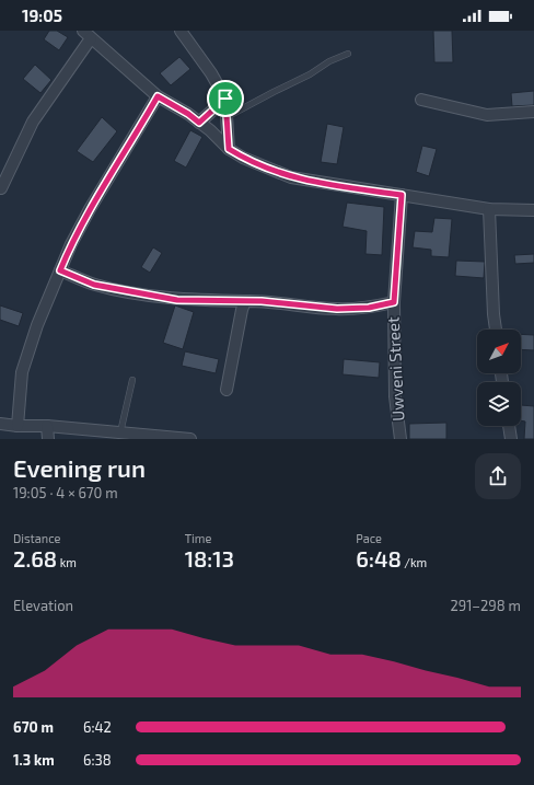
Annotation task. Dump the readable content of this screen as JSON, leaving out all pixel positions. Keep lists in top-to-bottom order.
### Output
{
  "streets": {
    "street": ["Uwveni Street"]
  },
  "north": "top right",
  "page": {
    "status": "19:05",
    "heading": ["Evening run", "19:05 · 4 × 670 m"],
    "stats": [
      ["Distance", "2.68 km"],
      ["Time", "18:13"],
      ["Pace", "6:48 /km"]
    ],
    "chart": ["Elevation", "291–298 m"],
    "list": [
      {
        "name": "670 m",
        "note": "6:42"
      },
      {
        "name": "1.3 km",
        "note": "6:38"
      }
    ]
  }
}
